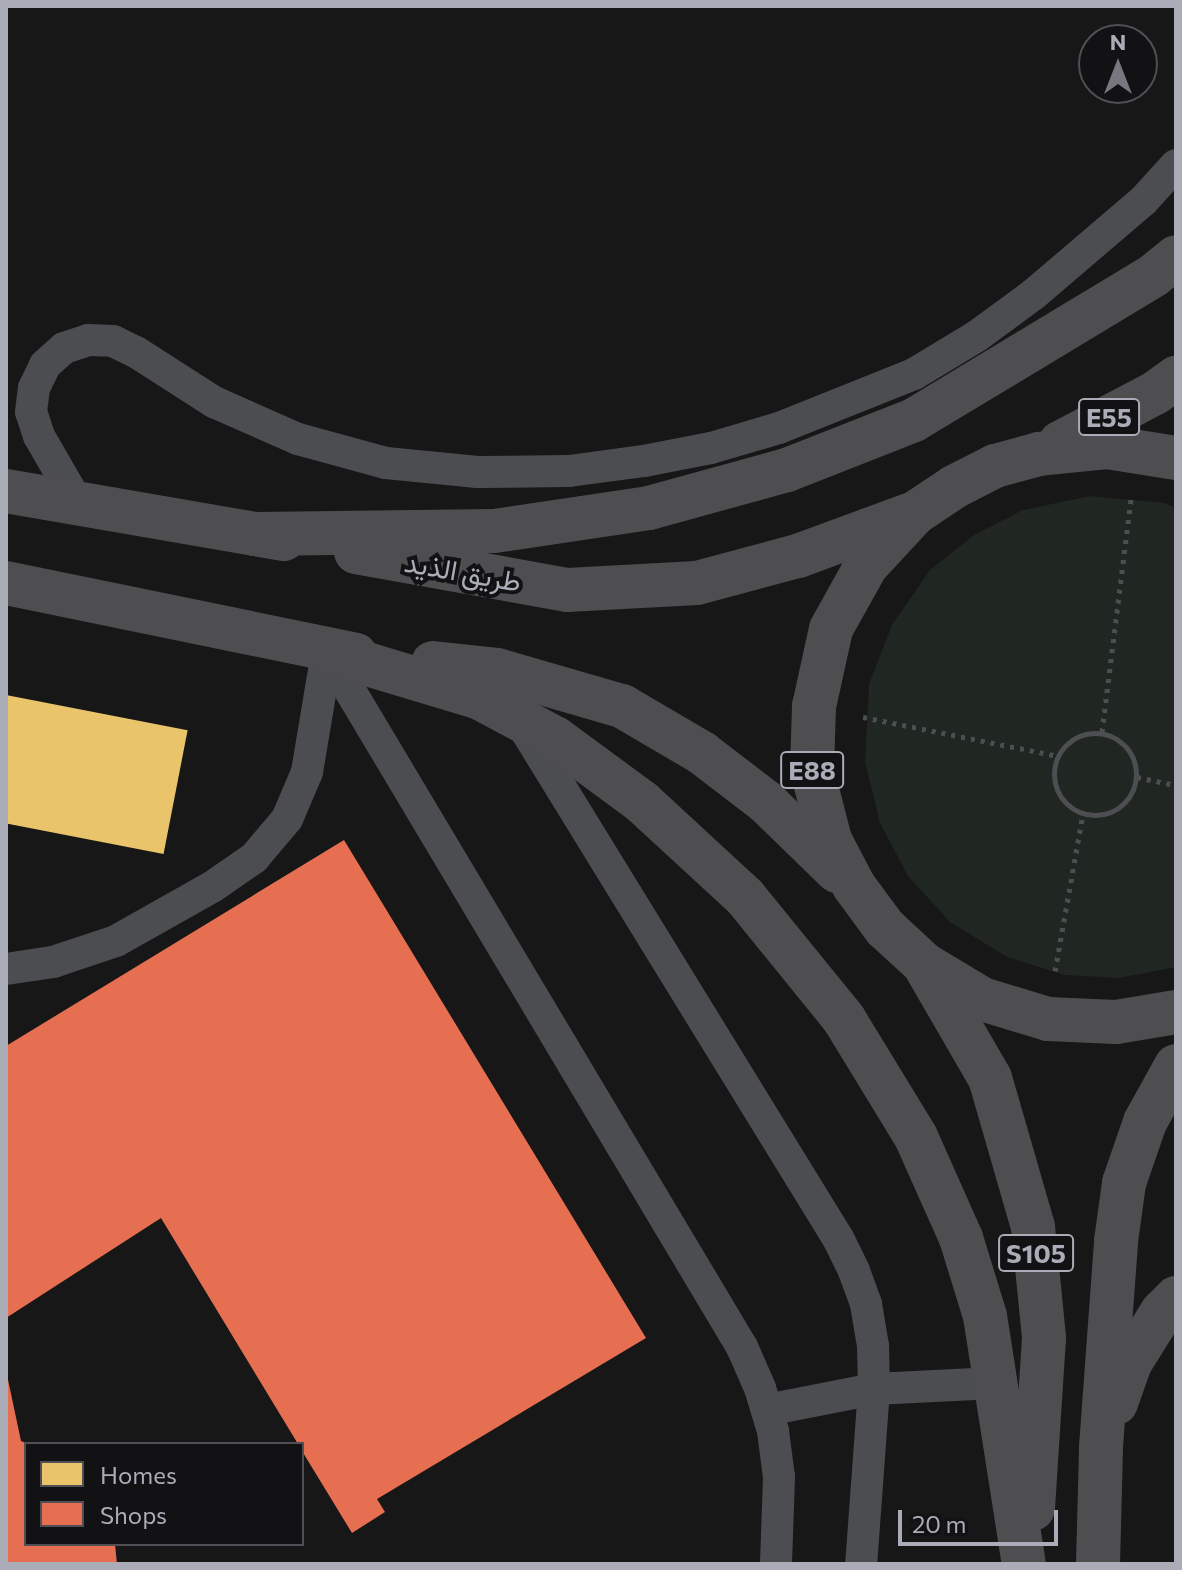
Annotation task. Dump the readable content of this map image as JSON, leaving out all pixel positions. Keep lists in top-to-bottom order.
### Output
{
  "streets": {
    "highway": [
      "E55",
      "طريق الذيد",
      "E88",
      "S105"
    ]
  },
  "crossings": [
    ["E55", "E88"],
    ["طريق الذيد", "E88"],
    ["E88", "S105"]
  ],
  "legend": ["Homes", "Shops"],
  "scale_bar": "20 m",
  "north": "top"
}
